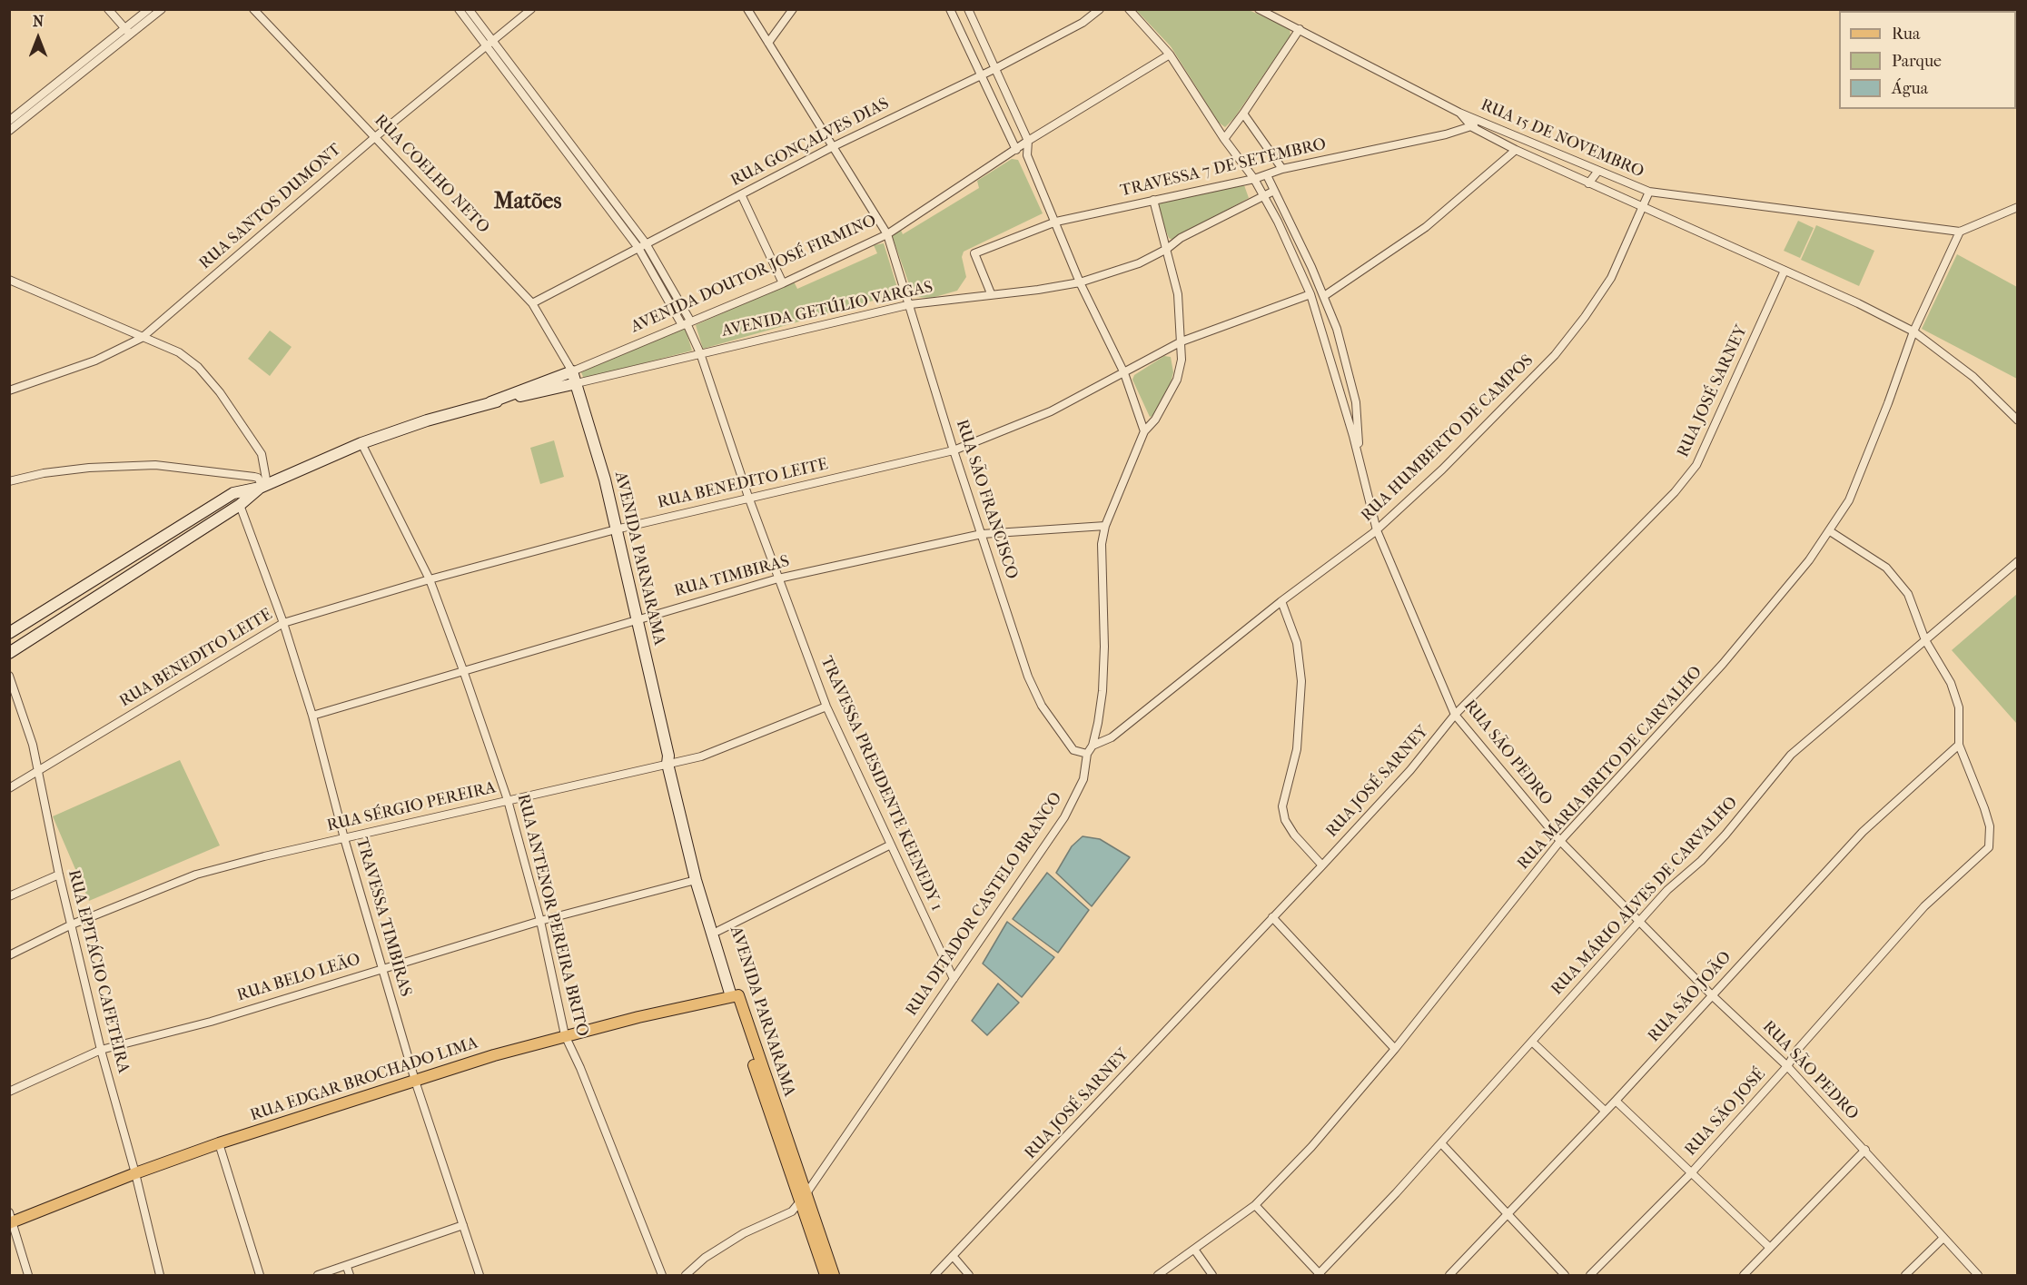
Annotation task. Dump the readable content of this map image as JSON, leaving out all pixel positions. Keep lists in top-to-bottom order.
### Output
{
  "streets": {
    "main road": ["AVENIDA PARNARAMA", "RUA EDGAR BROCHADO LIMA"],
    "street": [
      "RUA 15 DE NOVEMBRO",
      "RUA GONÇALVES DIAS",
      "TRAVESSA 7 DE SETEMBRO",
      "RUA COELHO NETO",
      "RUA SANTOS DUMONT",
      "AVENIDA DOUTOR JOSÉ FIRMINO",
      "AVENIDA GETÚLIO VARGAS",
      "RUA JOSÉ SARNEY",
      "RUA HUMBERTO DE CAMPOS",
      "RUA BENEDITO LEITE",
      "RUA SÃO FRANCISCO",
      "RUA TIMBIRAS",
      "RUA SÃO PEDRO",
      "RUA MARIA BRITO DE CARVALHO",
      "TRAVESSA PRESIDENTE KEENEDY 1",
      "RUA SÉRGIO PEREIRA",
      "RUA MÁRIO ALVES DE CARVALHO",
      "RUA DITADOR CASTELO BRANCO",
      "RUA ANTENOR PEREIRA BRITO",
      "TRAVESSA TIMBIRAS",
      "RUA EPITÁCIO CAFETEIRA",
      "RUA BELO LEÃO",
      "RUA SÃO JOÃO",
      "RUA SÃO JOSÉ"
    ]
  },
  "crossings": [
    ["RUA 15 DE NOVEMBRO", "TRAVESSA 7 DE SETEMBRO"],
    ["RUA 15 DE NOVEMBRO", "RUA JOSÉ SARNEY"],
    ["RUA 15 DE NOVEMBRO", "RUA HUMBERTO DE CAMPOS"],
    ["RUA 15 DE NOVEMBRO", "RUA MARIA BRITO DE CARVALHO"],
    ["RUA GONÇALVES DIAS", "RUA COELHO NETO"],
    ["RUA GONÇALVES DIAS", "RUA SÃO FRANCISCO"],
    ["RUA GONÇALVES DIAS", "TRAVESSA PRESIDENTE KEENEDY 1"],
    ["TRAVESSA 7 DE SETEMBRO", "AVENIDA GETÚLIO VARGAS"],
    ["TRAVESSA 7 DE SETEMBRO", "RUA SÃO PEDRO"],
    ["TRAVESSA 7 DE SETEMBRO", "RUA DITADOR CASTELO BRANCO"],
    ["RUA COELHO NETO", "RUA SANTOS DUMONT"],
    ["RUA COELHO NETO", "AVENIDA DOUTOR JOSÉ FIRMINO"],
    ["RUA COELHO NETO", "AVENIDA PARNARAMA"],
    ["RUA SANTOS DUMONT", "TRAVESSA PRESIDENTE KEENEDY 1"],
    ["AVENIDA DOUTOR JOSÉ FIRMINO", "AVENIDA GETÚLIO VARGAS"],
    ["AVENIDA DOUTOR JOSÉ FIRMINO", "RUA SÃO FRANCISCO"],
    ["AVENIDA DOUTOR JOSÉ FIRMINO", "AVENIDA PARNARAMA"],
    ["AVENIDA DOUTOR JOSÉ FIRMINO", "RUA SÃO PEDRO"],
    ["AVENIDA DOUTOR JOSÉ FIRMINO", "TRAVESSA PRESIDENTE KEENEDY 1"],
    ["AVENIDA DOUTOR JOSÉ FIRMINO", "RUA ANTENOR PEREIRA BRITO"],
    ["AVENIDA DOUTOR JOSÉ FIRMINO", "TRAVESSA TIMBIRAS"],
    ["AVENIDA GETÚLIO VARGAS", "RUA SÃO FRANCISCO"],
    ["AVENIDA GETÚLIO VARGAS", "AVENIDA PARNARAMA"],
    ["AVENIDA GETÚLIO VARGAS", "RUA SÃO PEDRO"],
    ["AVENIDA GETÚLIO VARGAS", "TRAVESSA PRESIDENTE KEENEDY 1"],
    ["AVENIDA GETÚLIO VARGAS", "RUA DITADOR CASTELO BRANCO"],
    ["RUA JOSÉ SARNEY", "RUA SÃO PEDRO"],
    ["RUA HUMBERTO DE CAMPOS", "RUA SÃO PEDRO"],
    ["RUA HUMBERTO DE CAMPOS", "RUA DITADOR CASTELO BRANCO"],
    ["RUA BENEDITO LEITE", "RUA SÃO FRANCISCO"],
    ["RUA BENEDITO LEITE", "AVENIDA PARNARAMA"],
    ["RUA BENEDITO LEITE", "RUA SÃO PEDRO"],
    ["RUA BENEDITO LEITE", "TRAVESSA PRESIDENTE KEENEDY 1"],
    ["RUA BENEDITO LEITE", "RUA DITADOR CASTELO BRANCO"],
    ["RUA BENEDITO LEITE", "RUA ANTENOR PEREIRA BRITO"],
    ["RUA BENEDITO LEITE", "TRAVESSA TIMBIRAS"],
    ["RUA BENEDITO LEITE", "RUA EPITÁCIO CAFETEIRA"],
    ["RUA SÃO FRANCISCO", "RUA TIMBIRAS"],
    ["RUA SÃO FRANCISCO", "RUA DITADOR CASTELO BRANCO"],
    ["AVENIDA PARNARAMA", "RUA TIMBIRAS"],
    ["AVENIDA PARNARAMA", "RUA SÉRGIO PEREIRA"],
    ["AVENIDA PARNARAMA", "RUA DITADOR CASTELO BRANCO"],
    ["AVENIDA PARNARAMA", "RUA BELO LEÃO"],
    ["AVENIDA PARNARAMA", "RUA EDGAR BROCHADO LIMA"],
    ["RUA TIMBIRAS", "TRAVESSA PRESIDENTE KEENEDY 1"],
    ["RUA TIMBIRAS", "RUA DITADOR CASTELO BRANCO"],
    ["RUA TIMBIRAS", "RUA ANTENOR PEREIRA BRITO"],
    ["RUA TIMBIRAS", "TRAVESSA TIMBIRAS"],
    ["RUA SÃO PEDRO", "RUA MARIA BRITO DE CARVALHO"],
    ["RUA SÃO PEDRO", "RUA MÁRIO ALVES DE CARVALHO"],
    ["RUA SÃO PEDRO", "RUA SÃO JOÃO"],
    ["RUA SÃO PEDRO", "RUA SÃO JOSÉ"],
    ["TRAVESSA PRESIDENTE KEENEDY 1", "RUA SÉRGIO PEREIRA"],
    ["TRAVESSA PRESIDENTE KEENEDY 1", "RUA DITADOR CASTELO BRANCO"],
    ["RUA SÉRGIO PEREIRA", "RUA ANTENOR PEREIRA BRITO"],
    ["RUA SÉRGIO PEREIRA", "TRAVESSA TIMBIRAS"],
    ["RUA SÉRGIO PEREIRA", "RUA EPITÁCIO CAFETEIRA"],
    ["RUA ANTENOR PEREIRA BRITO", "RUA BELO LEÃO"],
    ["RUA ANTENOR PEREIRA BRITO", "RUA EDGAR BROCHADO LIMA"],
    ["TRAVESSA TIMBIRAS", "RUA BELO LEÃO"],
    ["TRAVESSA TIMBIRAS", "RUA EDGAR BROCHADO LIMA"],
    ["RUA EPITÁCIO CAFETEIRA", "RUA BELO LEÃO"],
    ["RUA EPITÁCIO CAFETEIRA", "RUA EDGAR BROCHADO LIMA"],
    ["RUA SÃO JOÃO", "RUA SÃO JOSÉ"]
  ],
  "districts": ["Matões"],
  "legend": ["Rua", "Parque", "Água"],
  "north": "top"
}
